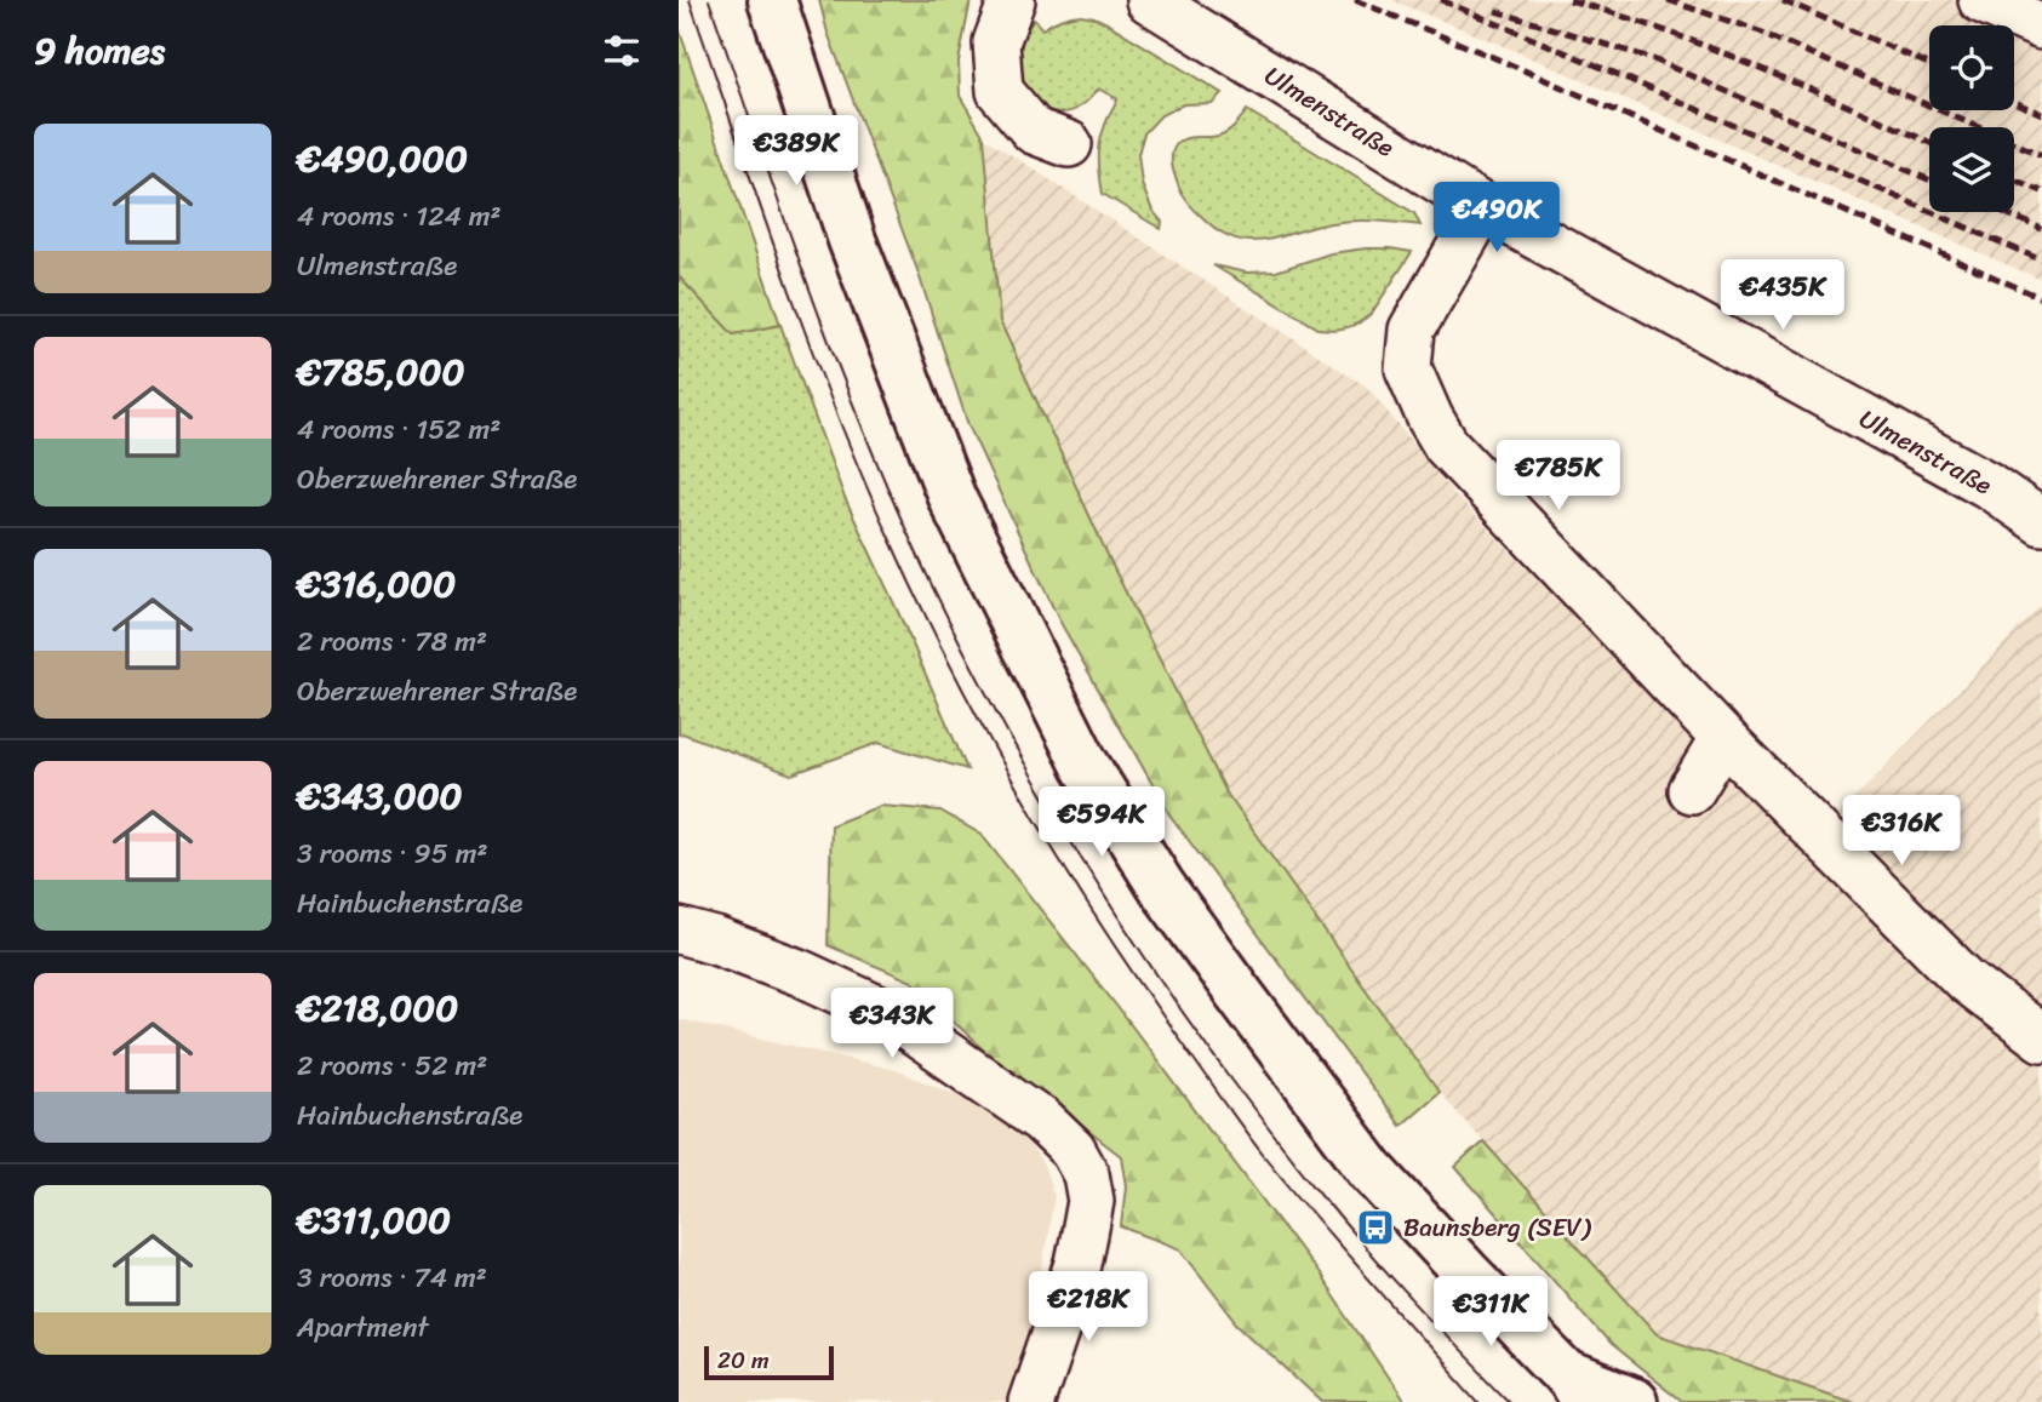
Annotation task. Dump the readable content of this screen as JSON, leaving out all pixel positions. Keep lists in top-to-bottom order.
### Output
{
  "streets": {
    "street": ["Ulmenstraße"]
  },
  "places": {
    "bus stop": ["Baunsberg (SEV)"]
  },
  "scale_bar": "20 m",
  "page": {
    "heading": "9 homes",
    "list": [
      {
        "name": "€490,000",
        "note": "4 rooms · 124 m² · Ulmenstraße"
      },
      {
        "name": "€785,000",
        "note": "4 rooms · 152 m² · Oberzwehrener Straße"
      },
      {
        "name": "€316,000",
        "note": "2 rooms · 78 m² · Oberzwehrener Straße"
      },
      {
        "name": "€343,000",
        "note": "3 rooms · 95 m² · Hainbuchenstraße"
      },
      {
        "name": "€218,000",
        "note": "2 rooms · 52 m² · Hainbuchenstraße"
      },
      {
        "name": "€311,000",
        "note": "3 rooms · 74 m² · Apartment"
      }
    ],
    "price": [
      "€389K",
      "€490K",
      "€435K",
      "€785K",
      "€594K",
      "€316K",
      "€343K",
      "€218K",
      "€311K"
    ],
    "scale": "20 m"
  }
}
